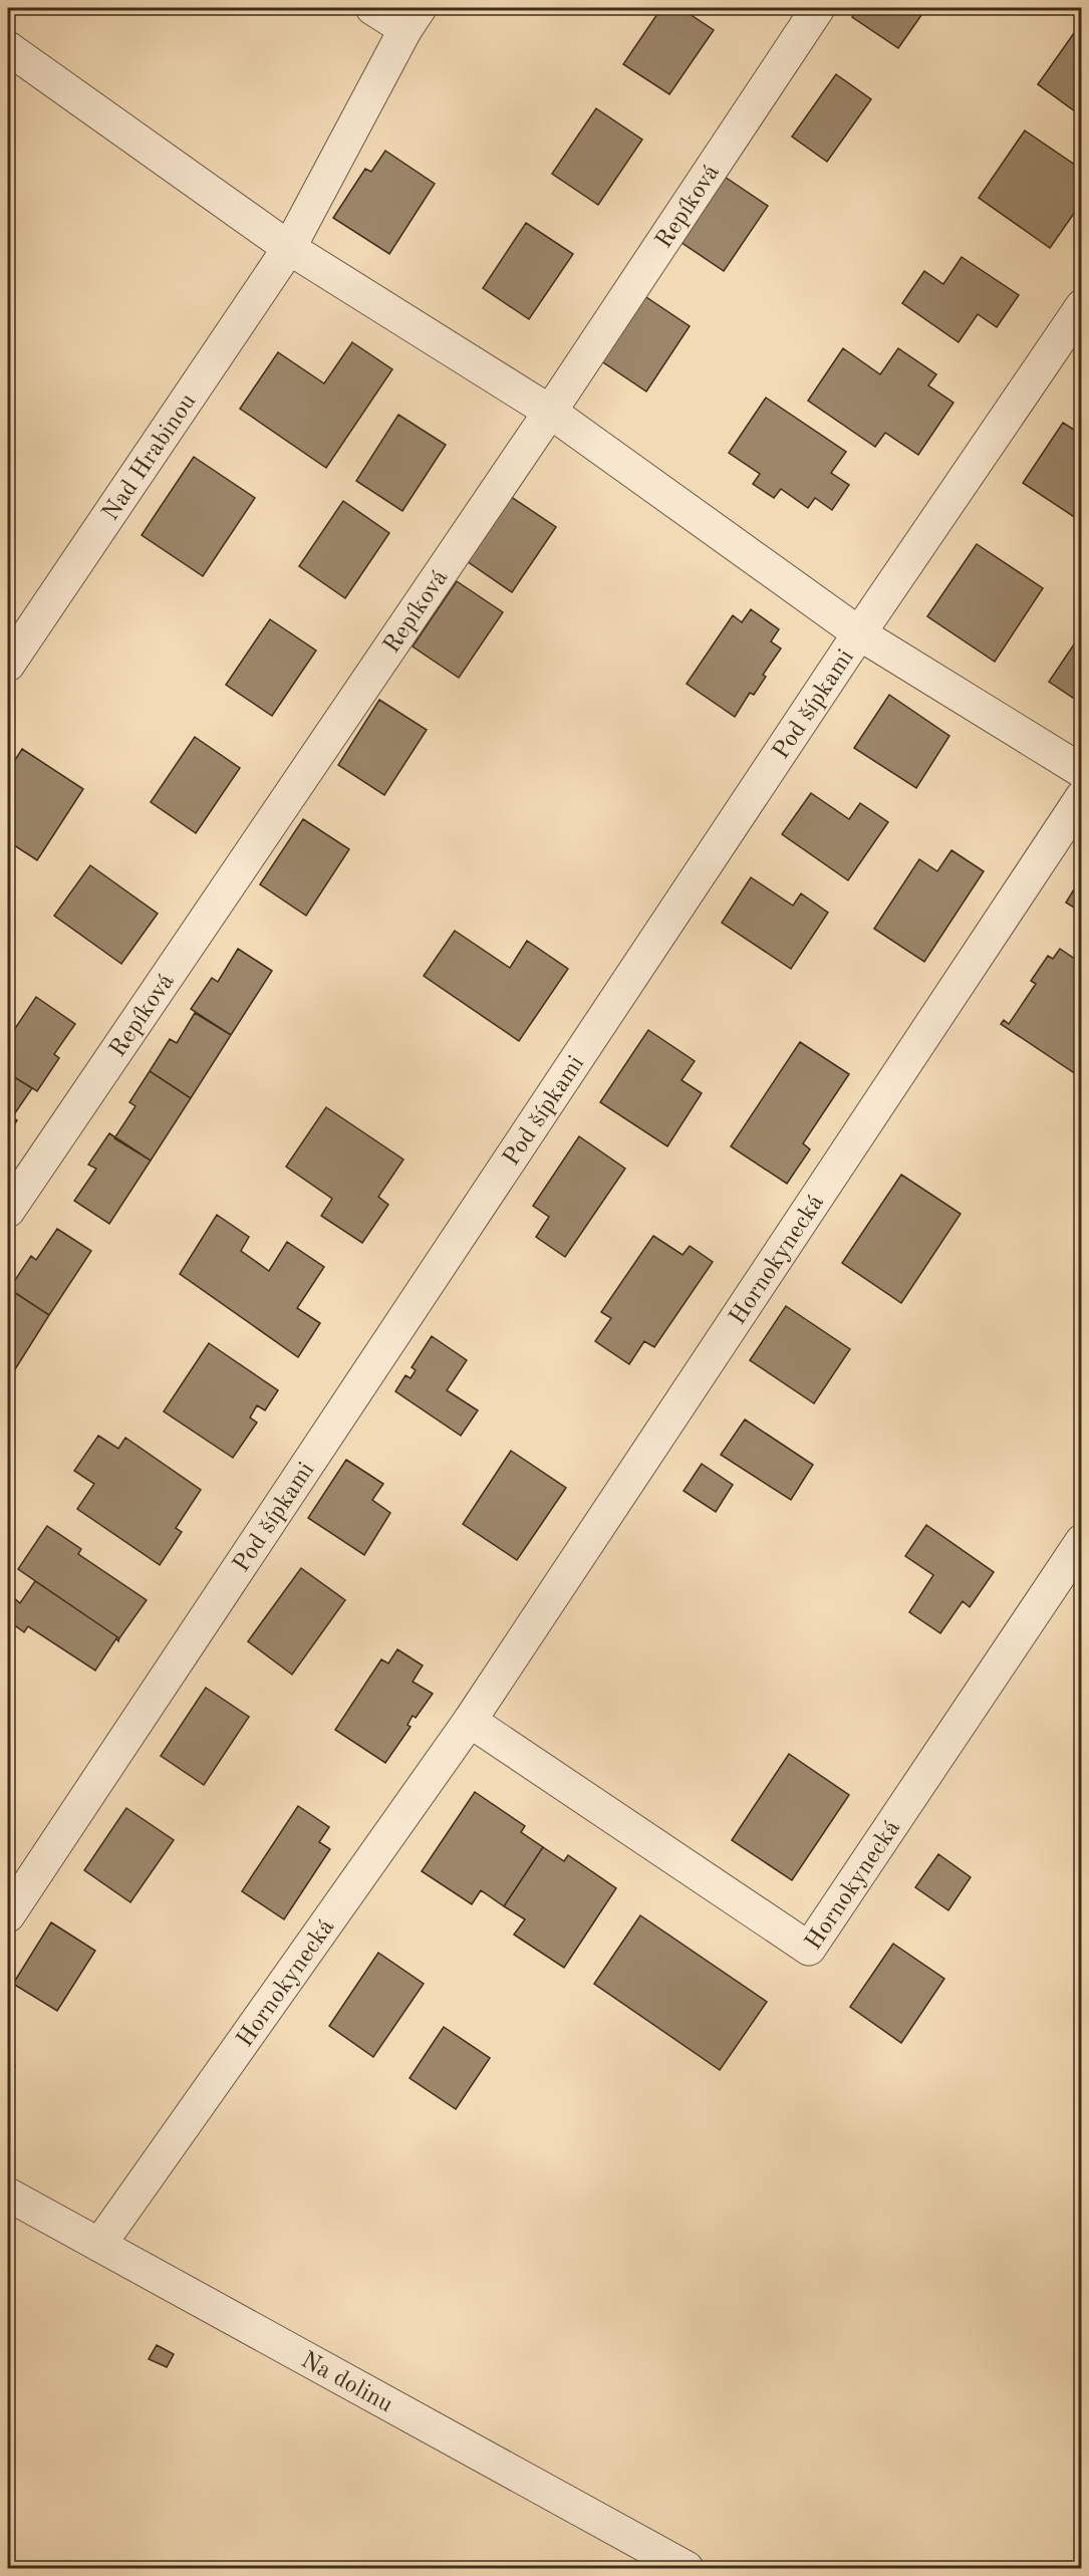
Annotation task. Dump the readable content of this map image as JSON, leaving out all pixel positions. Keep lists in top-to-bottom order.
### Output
{
  "streets": {
    "street": [
      "Repíková",
      "Nad Hrabinou",
      "Pod šípkami",
      "Hornokynecká",
      "Na dolinu"
    ]
  },
  "crossings": [
    ["Hornokynecká", "Na dolinu"]
  ]
}
